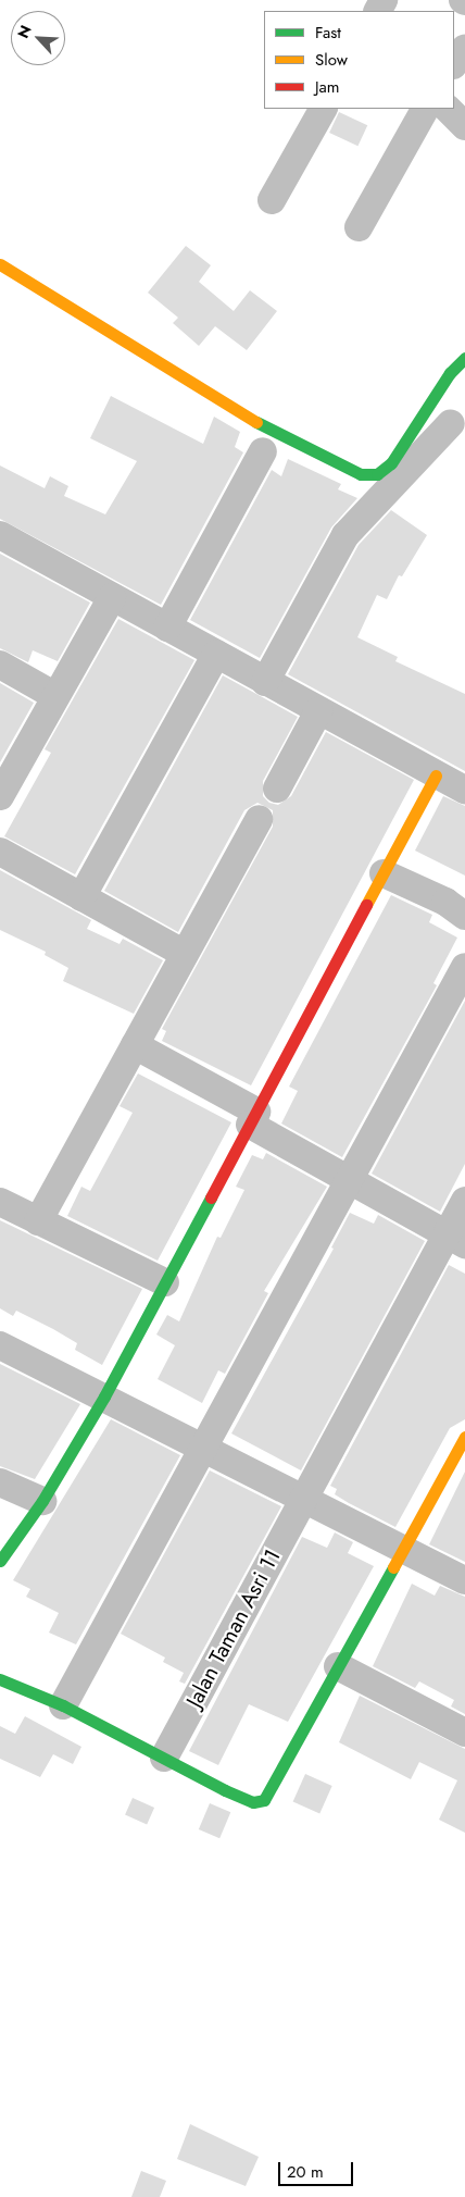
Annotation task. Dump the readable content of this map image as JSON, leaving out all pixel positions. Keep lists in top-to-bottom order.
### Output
{
  "streets": {
    "street": ["Jalan Taman Asri 11"]
  },
  "legend": ["Fast", "Slow", "Jam"],
  "scale_bar": "20 m",
  "north": "top left"
}
